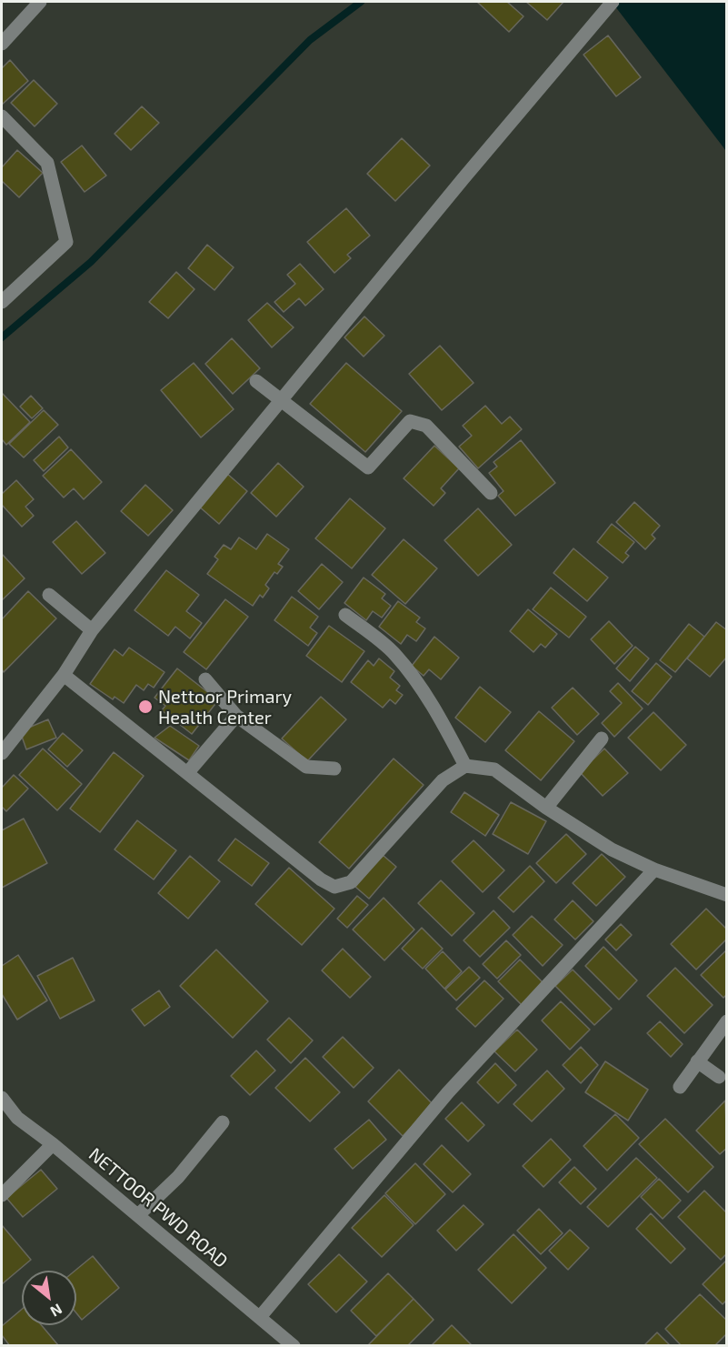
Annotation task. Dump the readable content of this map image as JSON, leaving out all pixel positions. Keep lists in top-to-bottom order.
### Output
{
  "streets": {
    "street": ["NETTOOR PWD ROAD"]
  },
  "places": ["Nettoor Primary Health Center"],
  "north": "bottom right"
}
